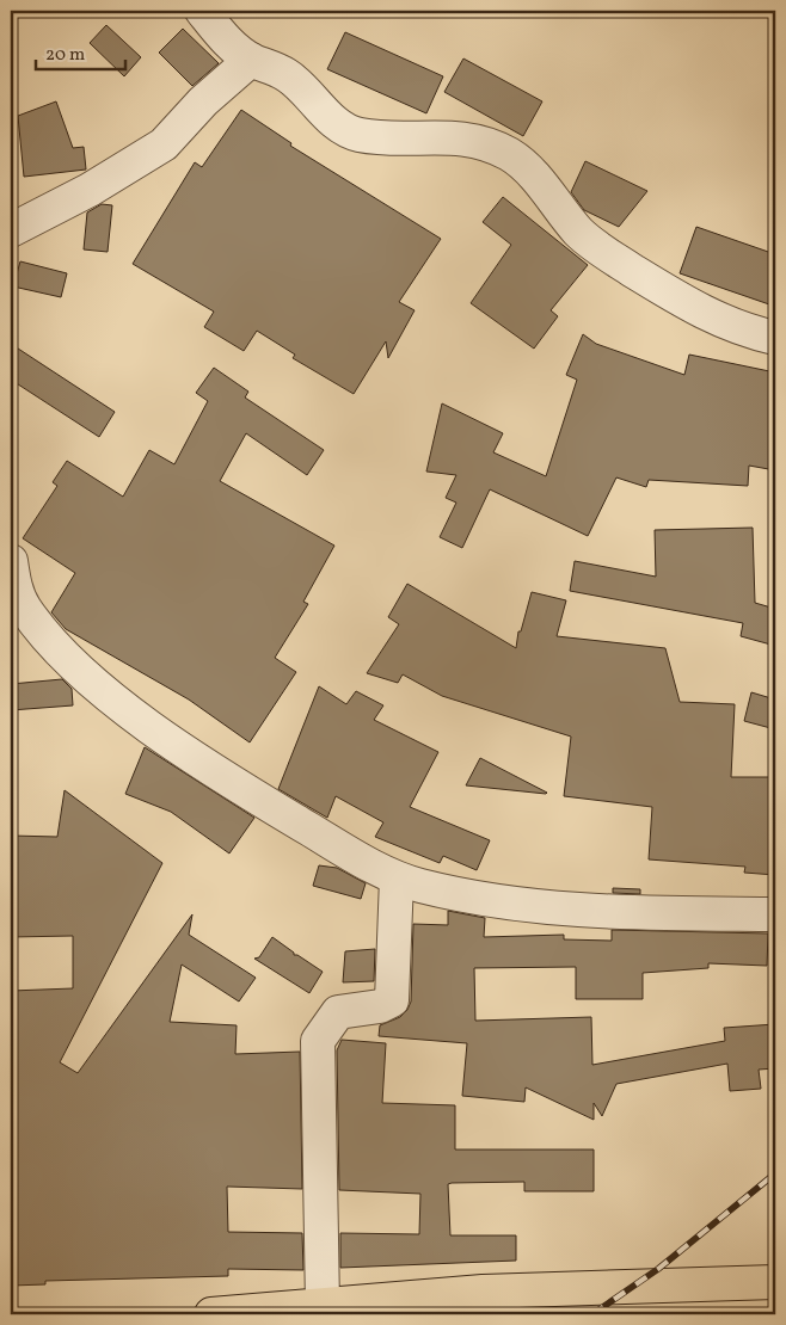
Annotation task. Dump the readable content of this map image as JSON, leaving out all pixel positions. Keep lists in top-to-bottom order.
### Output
{
  "scale_bar": "20 m"
}
